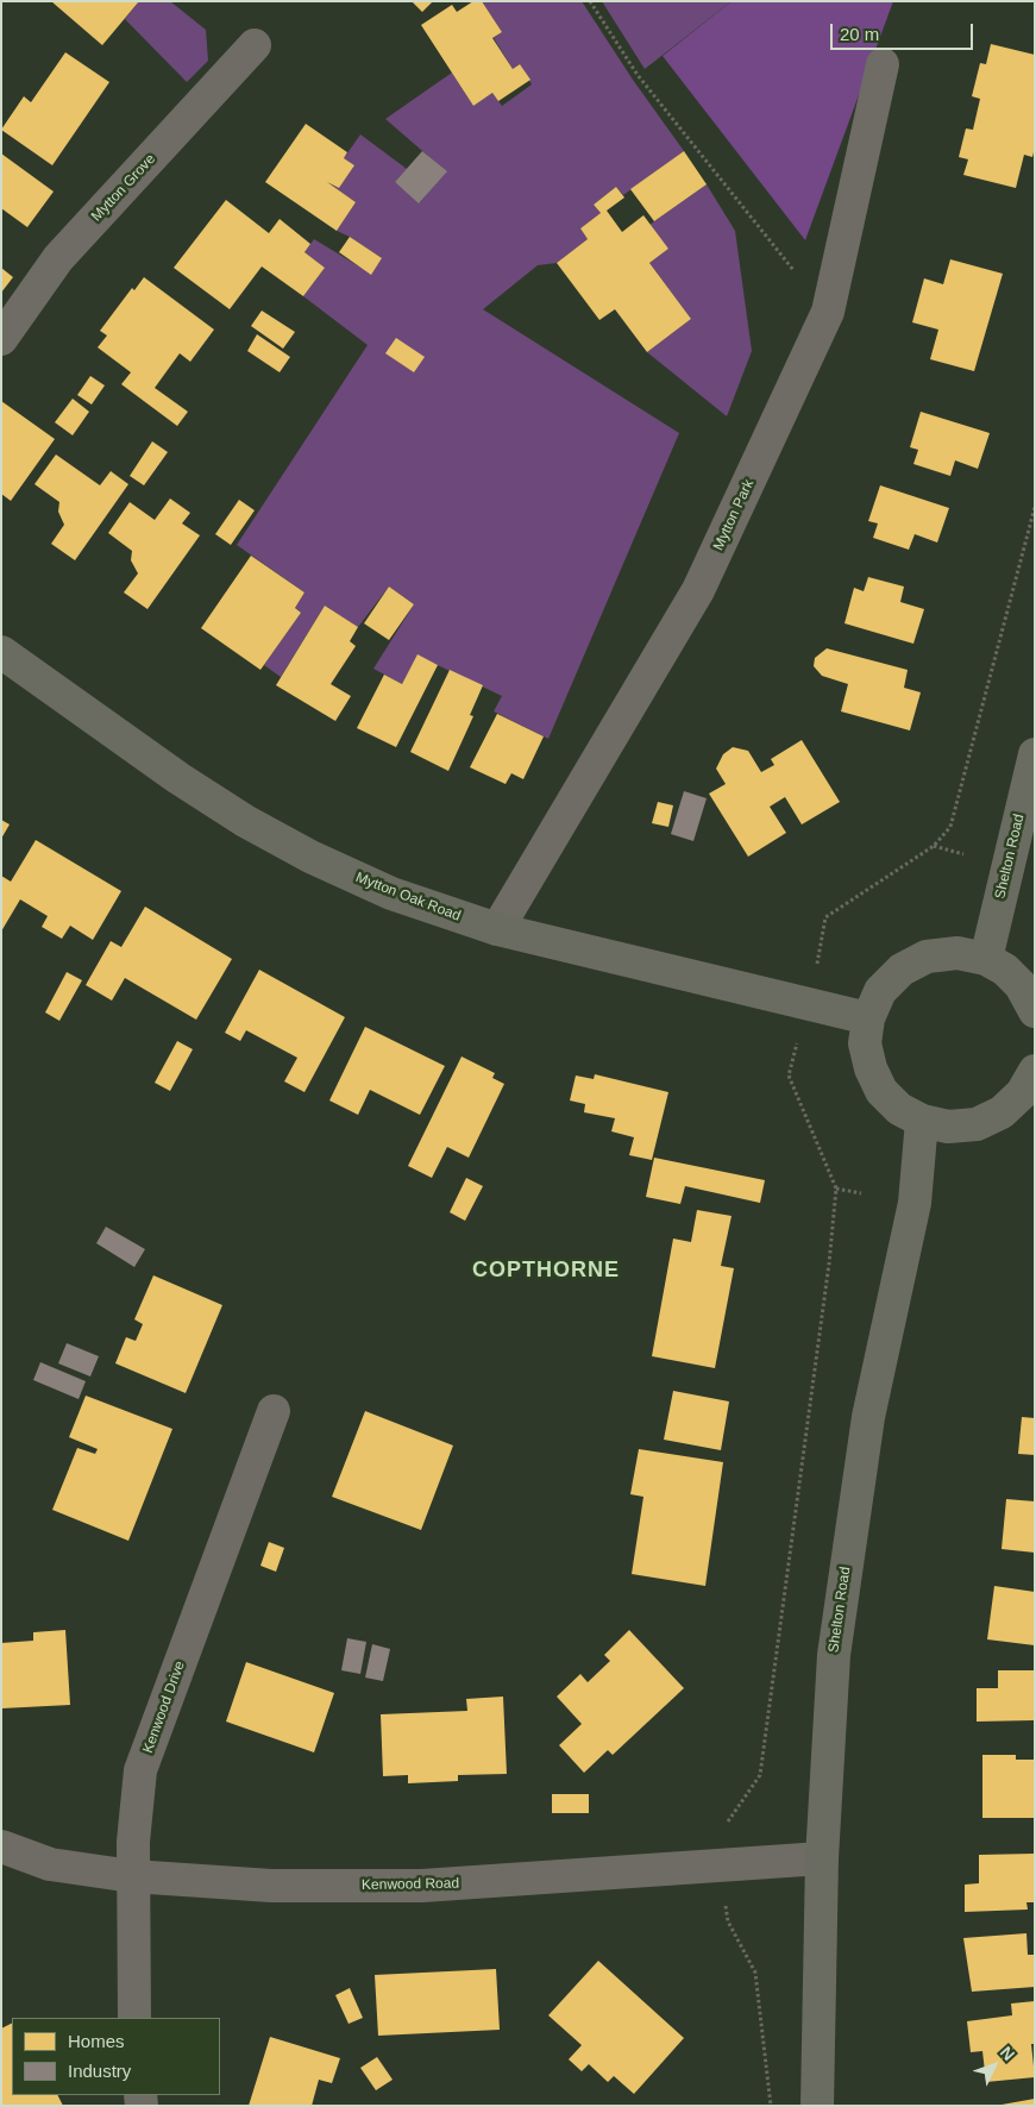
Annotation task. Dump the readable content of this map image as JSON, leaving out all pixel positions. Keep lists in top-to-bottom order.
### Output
{
  "streets": {
    "main road": ["Shelton Road", "Mytton Oak Road"],
    "street": [
      "Mytton Grove",
      "Mytton Park",
      "Kenwood Drive",
      "Kenwood Road"
    ]
  },
  "crossings": [
    ["Mytton Park", "Mytton Oak Road"],
    ["Shelton Road", "Kenwood Road"],
    ["Kenwood Drive", "Kenwood Road"]
  ],
  "districts": ["COPTHORNE"],
  "legend": ["Homes", "Industry"],
  "scale_bar": "20 m",
  "north": "top right"
}
